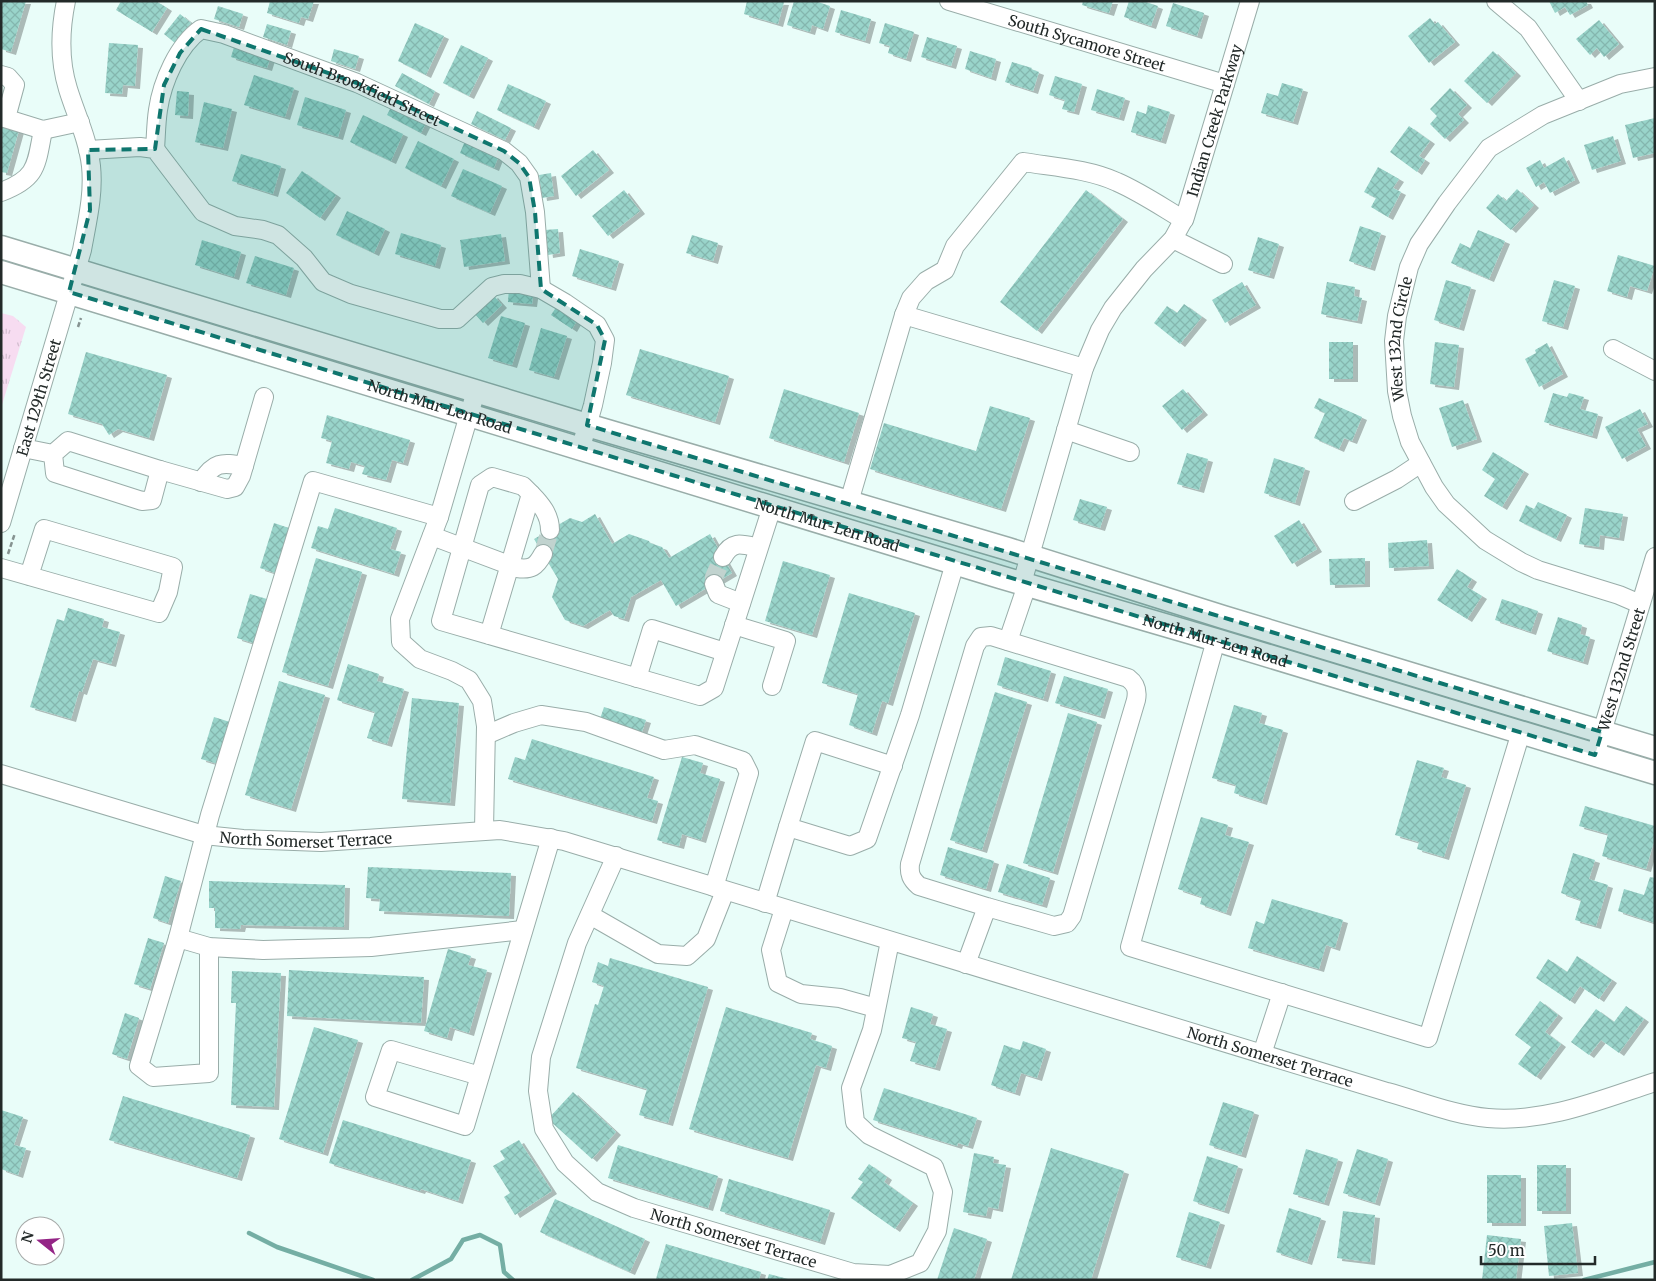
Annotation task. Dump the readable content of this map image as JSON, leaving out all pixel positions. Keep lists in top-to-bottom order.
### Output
{
  "streets": {
    "main road": ["North Mur-Len Road"],
    "street": [
      "South Sycamore Street",
      "South Brookfield Street",
      "Indian Creek Parkway",
      "West 132nd Circle",
      "East 129th Street",
      "West 132nd Street",
      "North Somerset Terrace"
    ]
  },
  "crossings": [
    ["South Sycamore Street", "Indian Creek Parkway"],
    ["Indian Creek Parkway", "North Mur-Len Road"],
    ["West 132nd Circle", "West 132nd Street"],
    ["East 129th Street", "North Mur-Len Road"],
    ["North Mur-Len Road", "West 132nd Street"]
  ],
  "scale_bar": "50 m",
  "north": "left"
}
